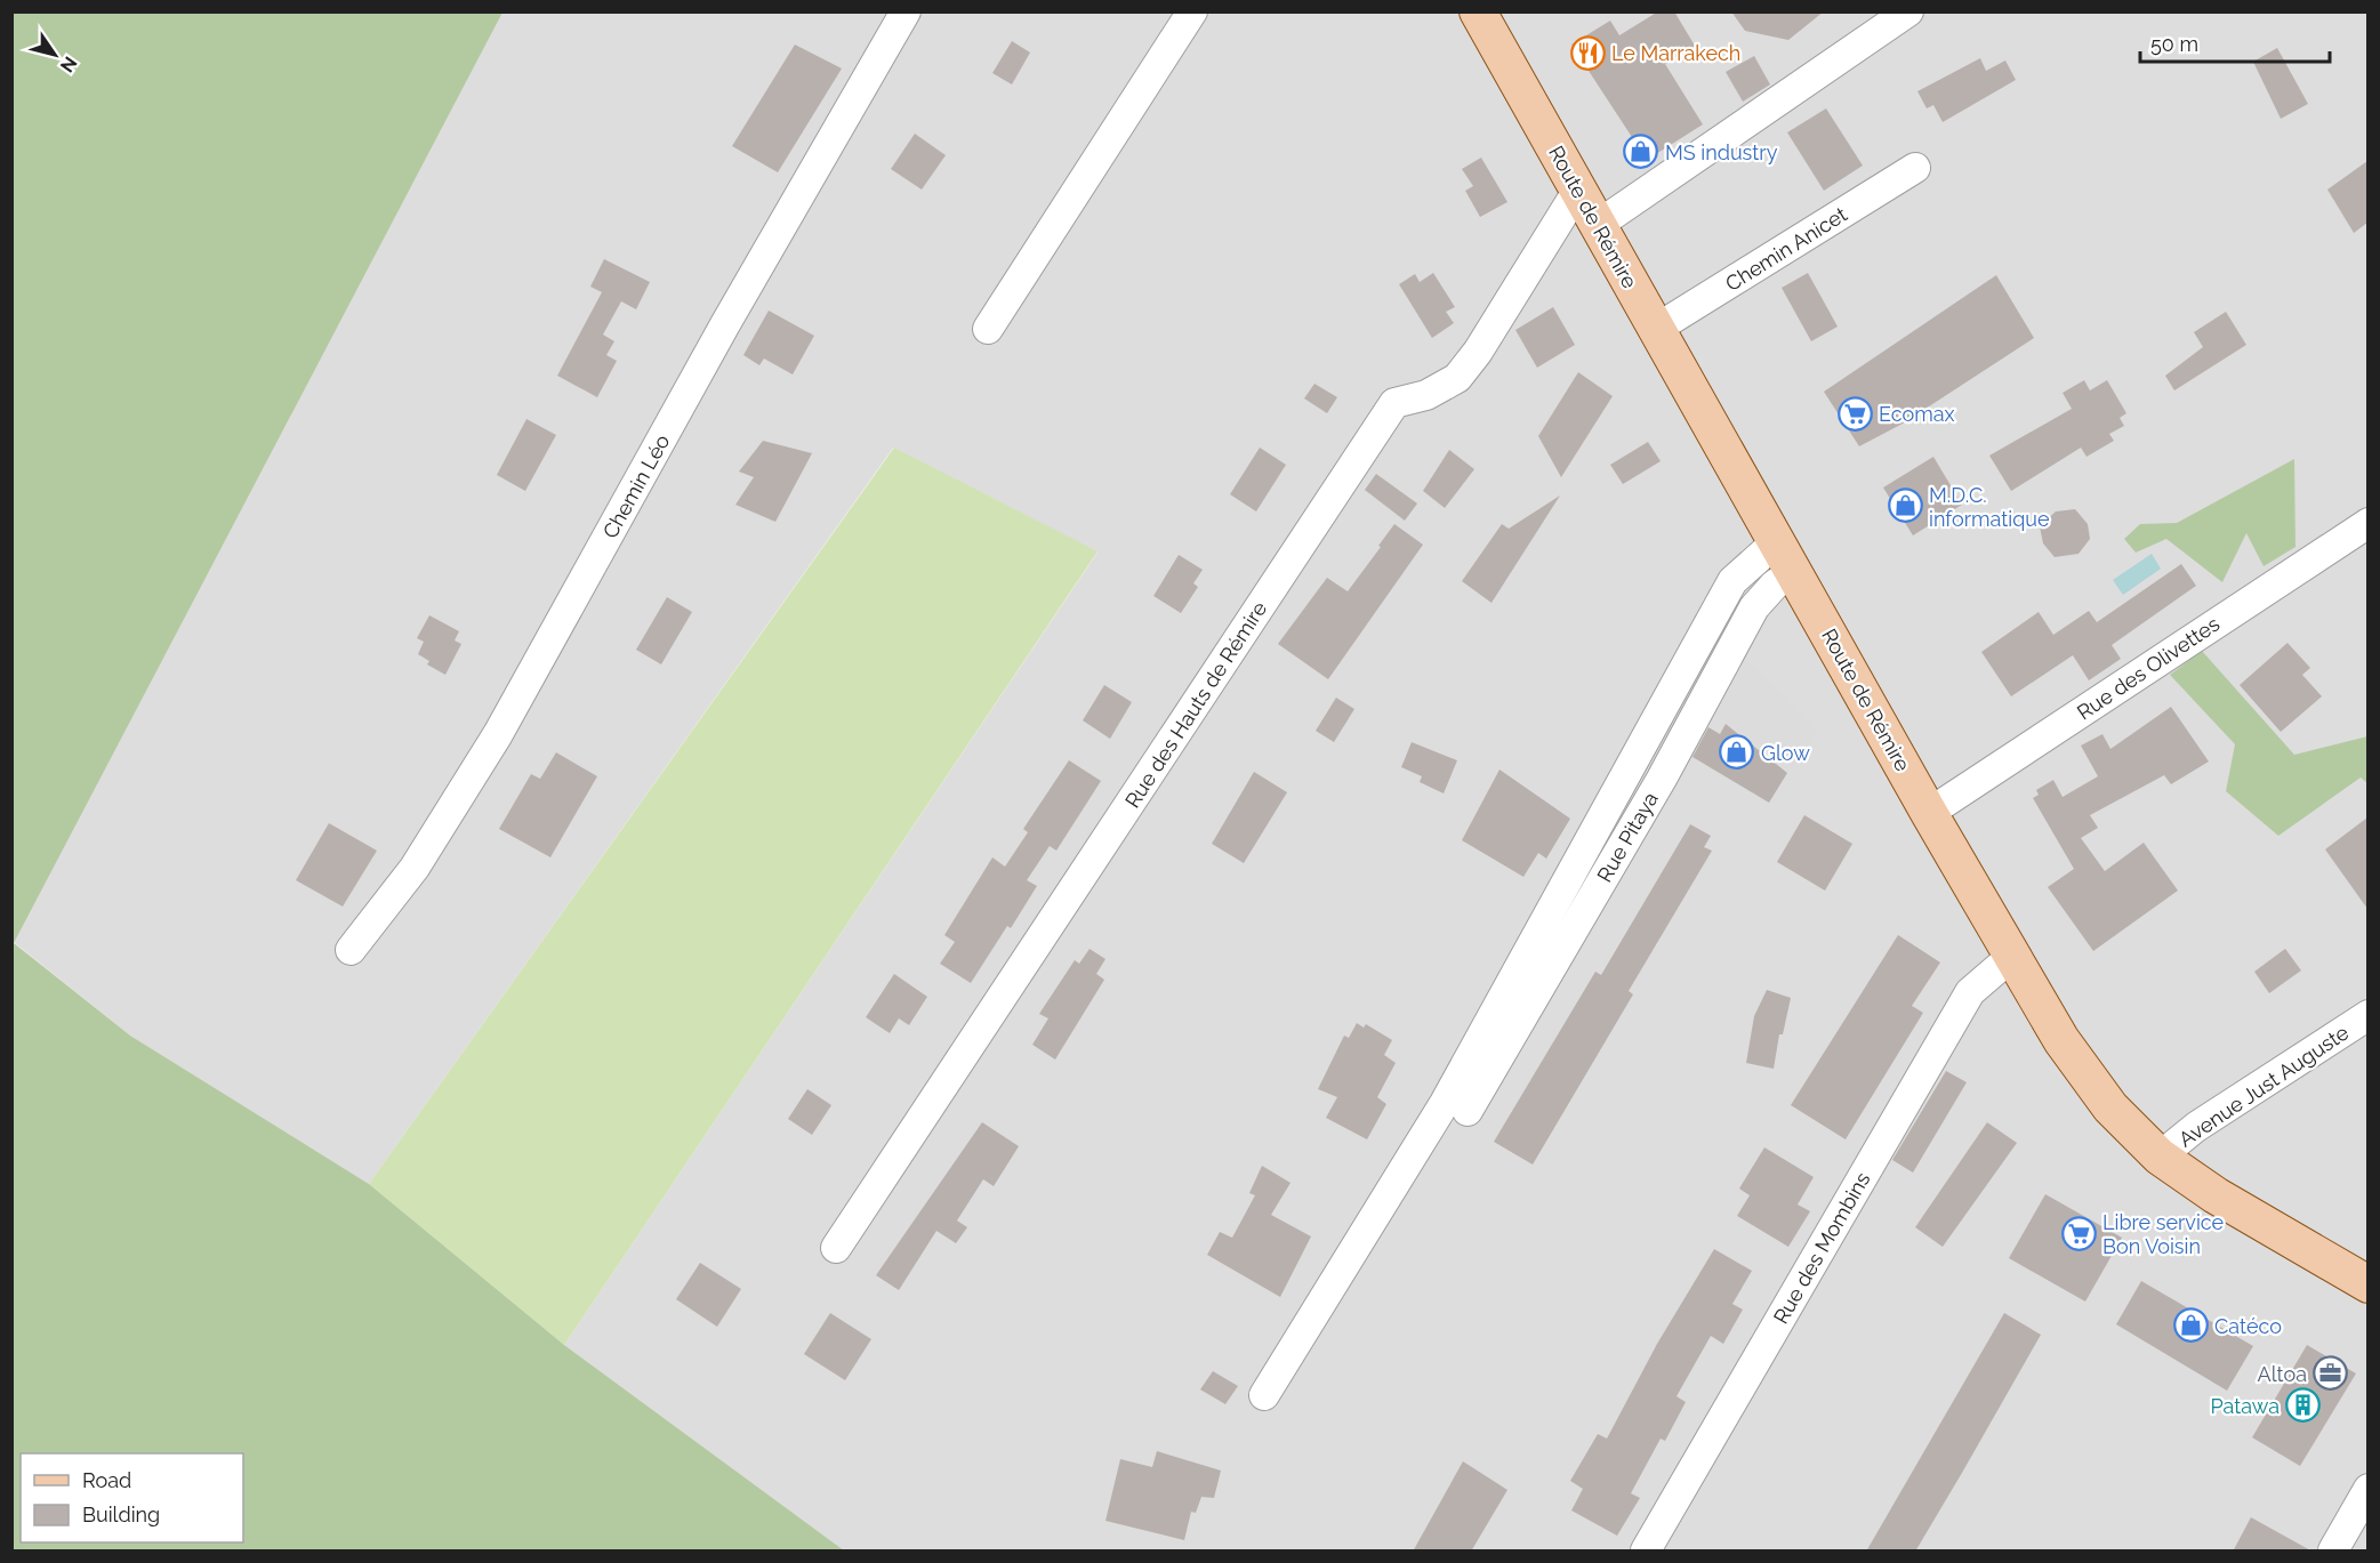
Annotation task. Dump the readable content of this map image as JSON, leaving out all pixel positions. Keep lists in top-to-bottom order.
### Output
{
  "streets": {
    "main road": ["Route de Rémire"],
    "street": [
      "Chemin Anicet",
      "Chemin Léo",
      "Rue des Olivettes",
      "Rue des Hauts de Rémire",
      "Rue Pitaya",
      "Avenue Just Auguste",
      "Rue des Mombins"
    ]
  },
  "crossings": [
    ["Route de Rémire", "Chemin Anicet"],
    ["Route de Rémire", "Rue des Olivettes"],
    ["Route de Rémire", "Rue des Hauts de Rémire"],
    ["Route de Rémire", "Rue Pitaya"],
    ["Route de Rémire", "Avenue Just Auguste"],
    ["Route de Rémire", "Rue des Mombins"]
  ],
  "places": {
    "restaurant": ["Le Marrakech"],
    "shop": [
      "MS industry",
      "M.D.C. informatique",
      "Glow",
      "Catéco"
    ],
    "supermarket": ["Ecomax", "Libre service Bon Voisin"],
    "office": ["Altoa"],
    "building": ["Patawa"]
  },
  "legend": ["Road", "Building"],
  "scale_bar": "50 m",
  "north": "bottom right"
}
